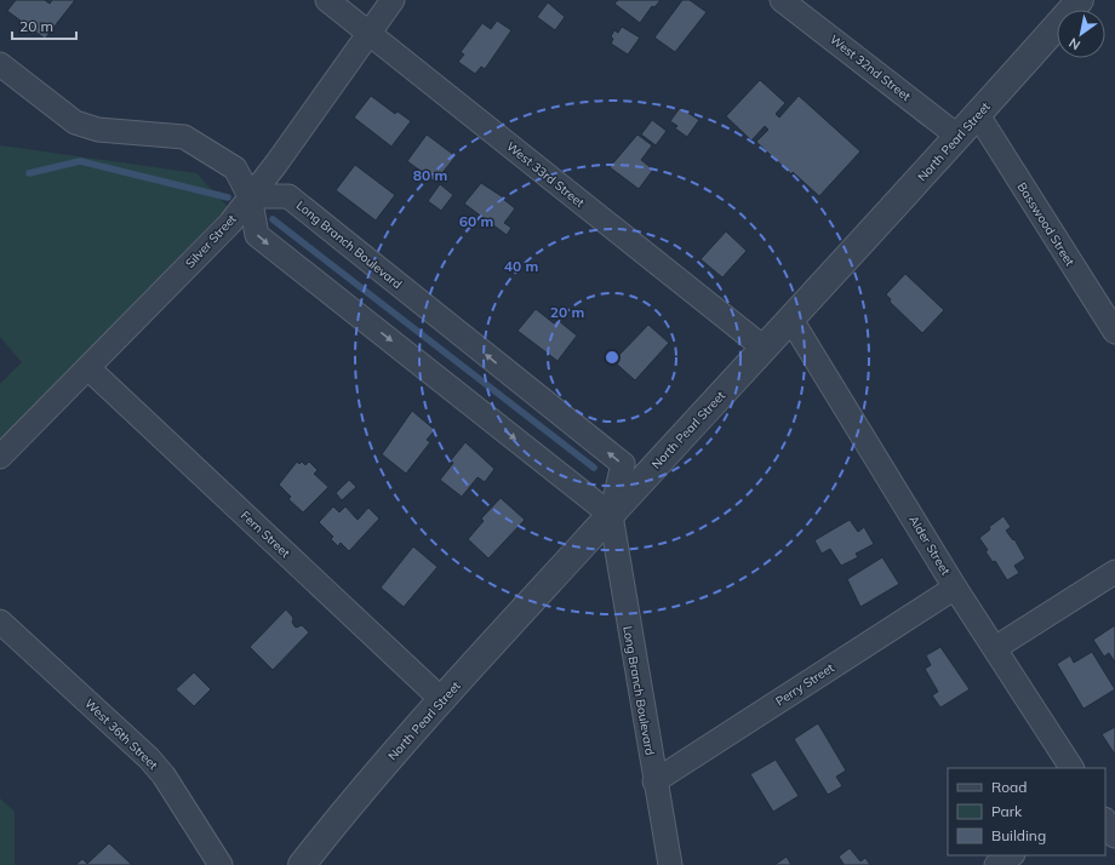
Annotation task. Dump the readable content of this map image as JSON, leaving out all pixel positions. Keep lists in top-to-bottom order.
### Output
{
  "streets": {
    "street": [
      "West 32nd Street",
      "North Pearl Street",
      "West 33rd Street",
      "Basswood Street",
      "Silver Street",
      "Long Branch Boulevard",
      "Fern Street",
      "Alder Street",
      "Perry Street",
      "West 36th Street"
    ]
  },
  "crossings": [
    ["West 32nd Street", "North Pearl Street"],
    ["North Pearl Street", "West 33rd Street"],
    ["North Pearl Street", "Basswood Street"],
    ["North Pearl Street", "Long Branch Boulevard"],
    ["North Pearl Street", "Fern Street"],
    ["North Pearl Street", "Alder Street"],
    ["West 33rd Street", "Silver Street"],
    ["Silver Street", "Long Branch Boulevard"],
    ["Silver Street", "Fern Street"],
    ["Long Branch Boulevard", "Perry Street"],
    ["Alder Street", "Perry Street"]
  ],
  "legend": ["Road", "Park", "Building"],
  "scale_bar": "20 m",
  "north": "bottom left",
  "rings": [
    "80 m",
    "60 m",
    "40 m",
    "20 m"
  ]
}
